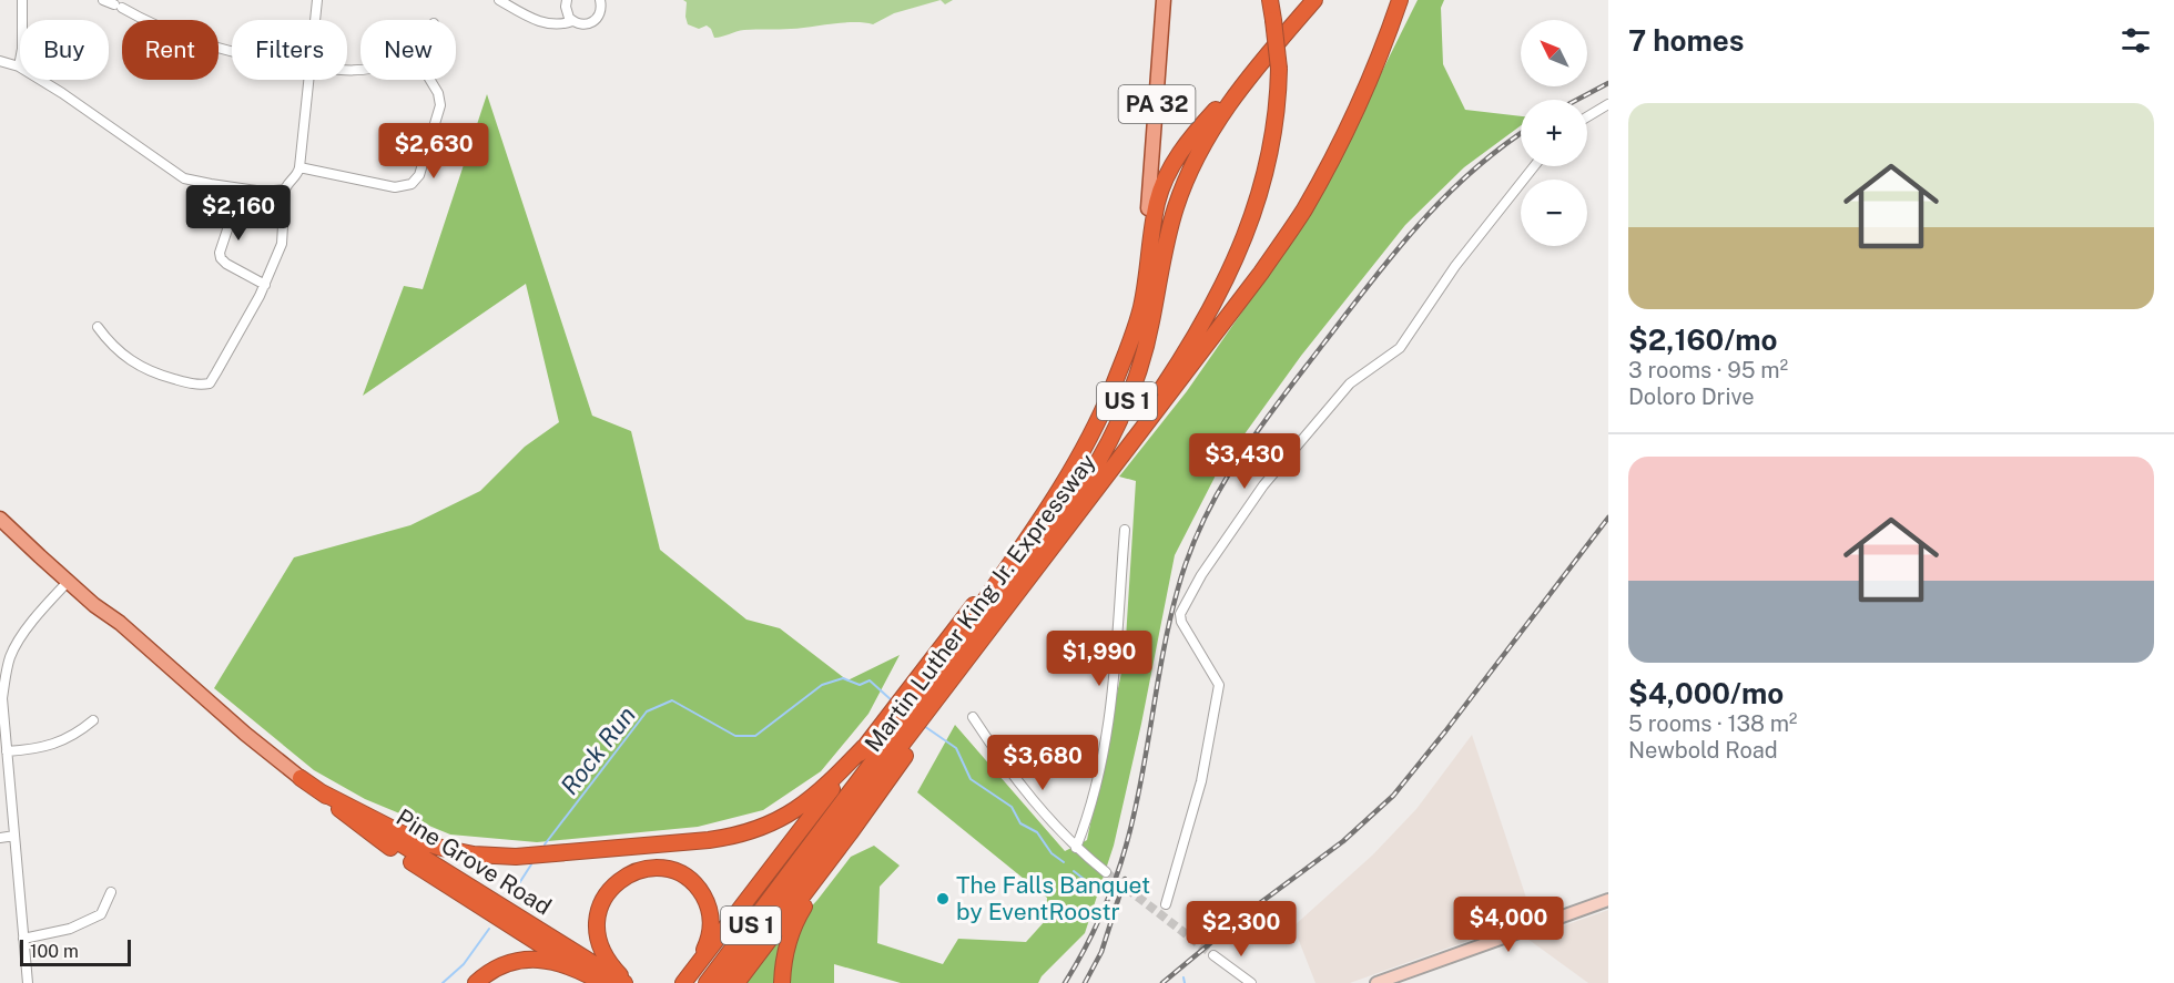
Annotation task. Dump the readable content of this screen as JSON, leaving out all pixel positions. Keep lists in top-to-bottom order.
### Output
{
  "streets": {
    "highway": ["US 1", "Martin Luther King Jr. Expressway", "Pine Grove Road"],
    "main road": ["PA 32"]
  },
  "water": ["Rock Run"],
  "places": ["The Falls Banquet by EventRoostr"],
  "scale_bar": "100 m",
  "north": "top left",
  "page": {
    "heading": "7 homes",
    "map_buttons": ["+", "−"],
    "chip": [
      "Buy",
      "Rent",
      "Filters",
      "New"
    ],
    "list": [
      {
        "name": "$2,160/mo",
        "note": "3 rooms · 95 m² · Doloro Drive"
      },
      {
        "name": "$4,000/mo",
        "note": "5 rooms · 138 m² · Newbold Road"
      }
    ],
    "price": [
      "$2,630",
      "$2,160",
      "$3,430",
      "$1,990",
      "$3,680",
      "$4,000",
      "$2,300"
    ],
    "scale": "100 m"
  }
}
